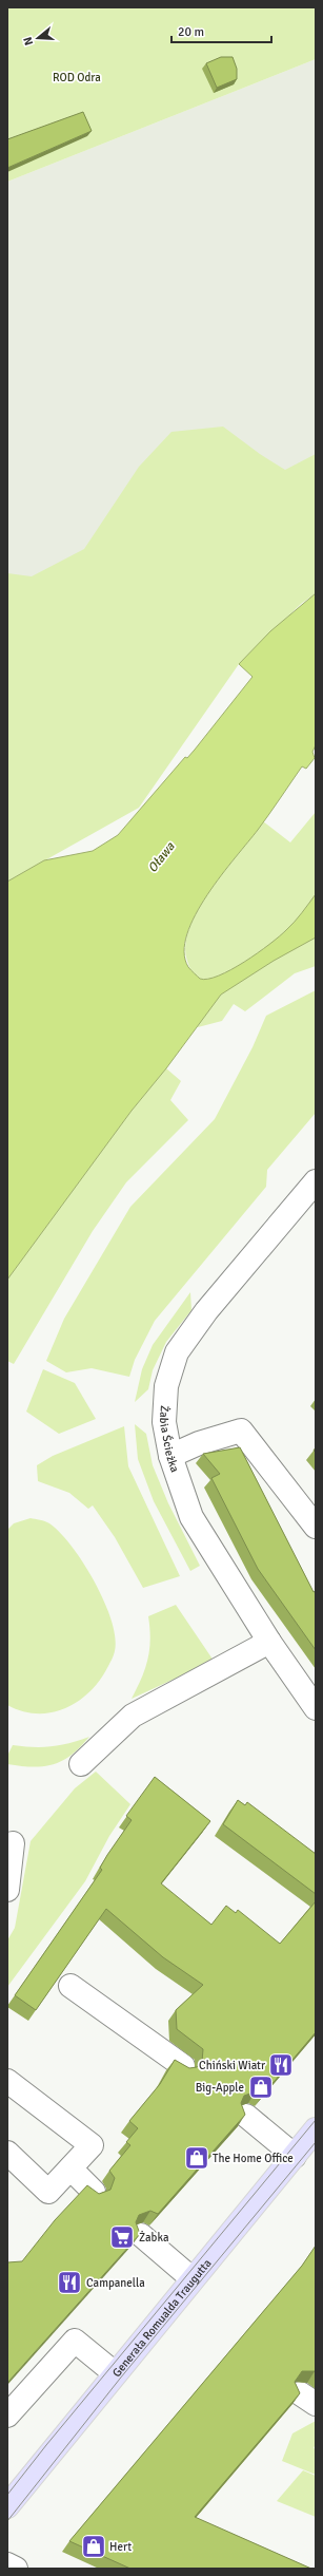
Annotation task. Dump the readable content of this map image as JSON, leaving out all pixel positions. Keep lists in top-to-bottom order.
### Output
{
  "streets": {
    "main road": ["Generała Romualda Traugutta"],
    "street": ["Żabia Ścieżka"]
  },
  "water": ["Oława"],
  "parks": ["ROD Odra"],
  "places": {
    "restaurant": ["Chiński Wiatr", "Campanella"],
    "shop": ["Big-Apple", "The Home Office", "Hert"],
    "supermarket": ["Żabka"]
  },
  "scale_bar": "20 m",
  "north": "left"
}
